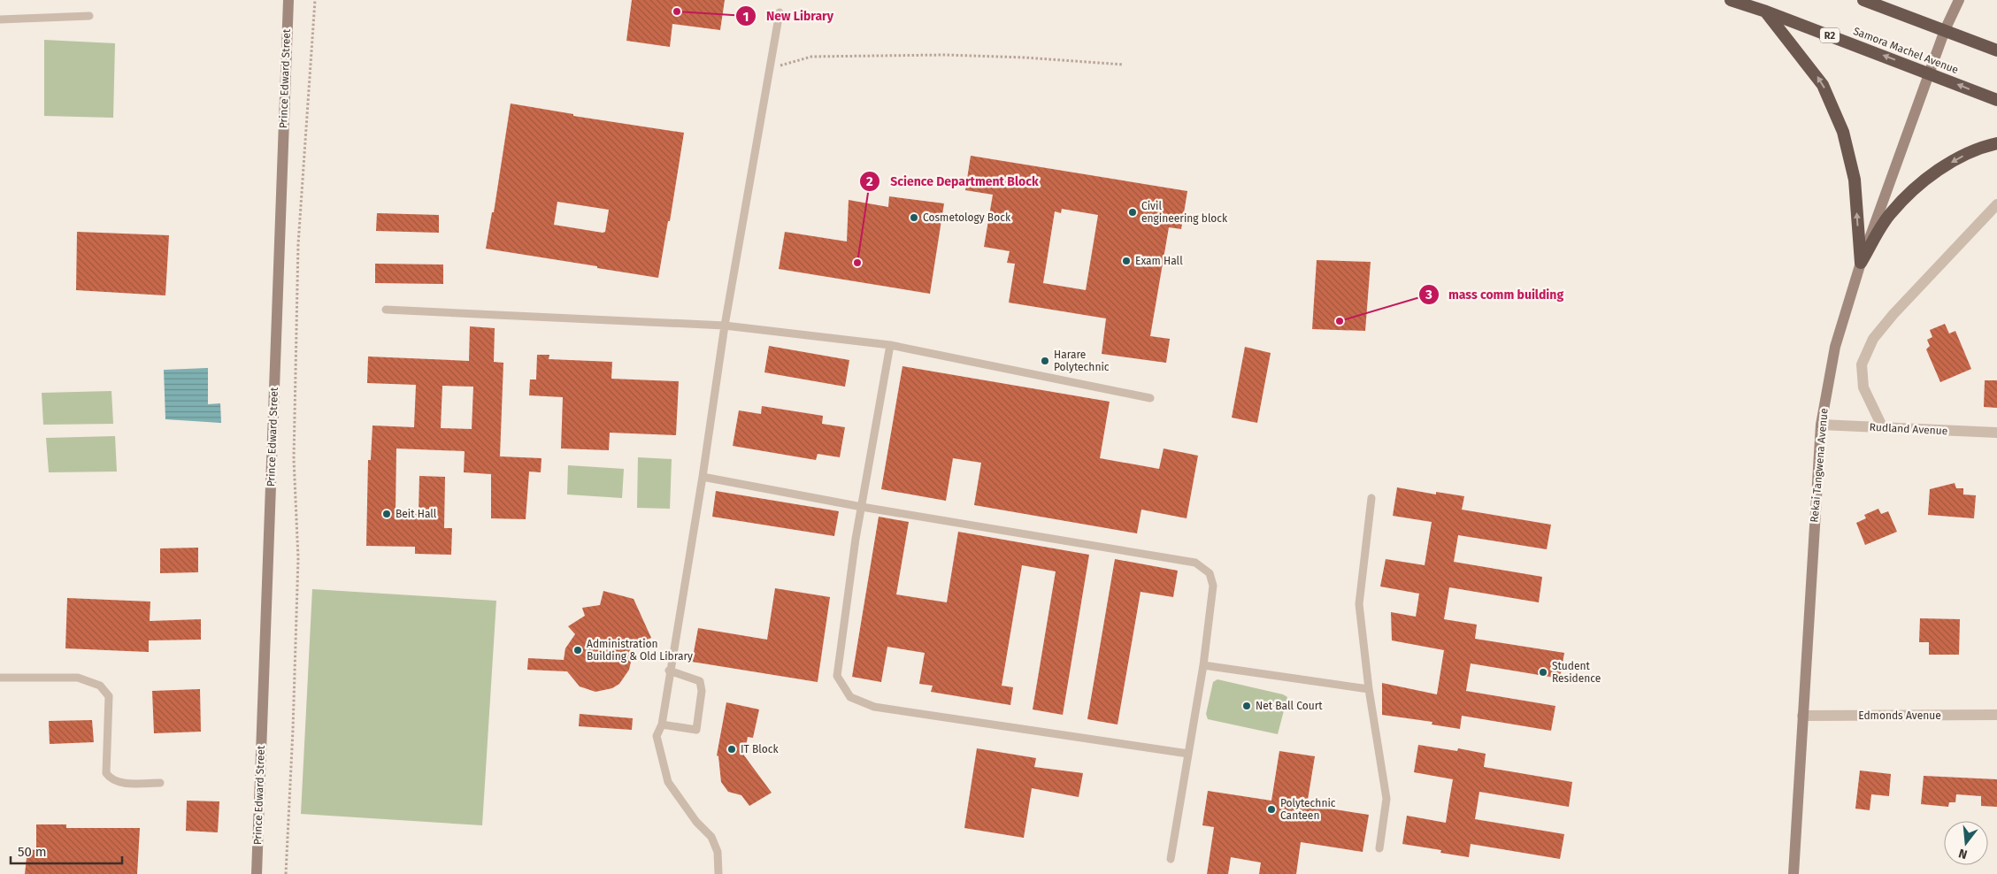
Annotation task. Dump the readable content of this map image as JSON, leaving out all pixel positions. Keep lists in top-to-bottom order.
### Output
{
  "streets": {
    "highway": ["R2", "Samora Machel Avenue"],
    "main road": ["Prince Edward Street", "Rekai Tangwena Avenue"],
    "street": ["Rudland Avenue", "Edmonds Avenue"]
  },
  "crossings": [
    ["Samora Machel Avenue", "Rekai Tangwena Avenue"],
    ["Rudland Avenue", "Rekai Tangwena Avenue"],
    ["Rekai Tangwena Avenue", "Edmonds Avenue"]
  ],
  "places": [
    "New Library",
    "Civil engineering block",
    "Cosmetology Bock",
    "Exam Hall",
    "Science Department Block",
    "mass comm building",
    "Harare Polytechnic",
    "Beit Hall",
    "Administration Building & Old Library",
    "Student Residence",
    "Net Ball Court",
    "IT Block",
    "Polytechnic Canteen"
  ],
  "scale_bar": "50 m",
  "north": "bottom"
}
